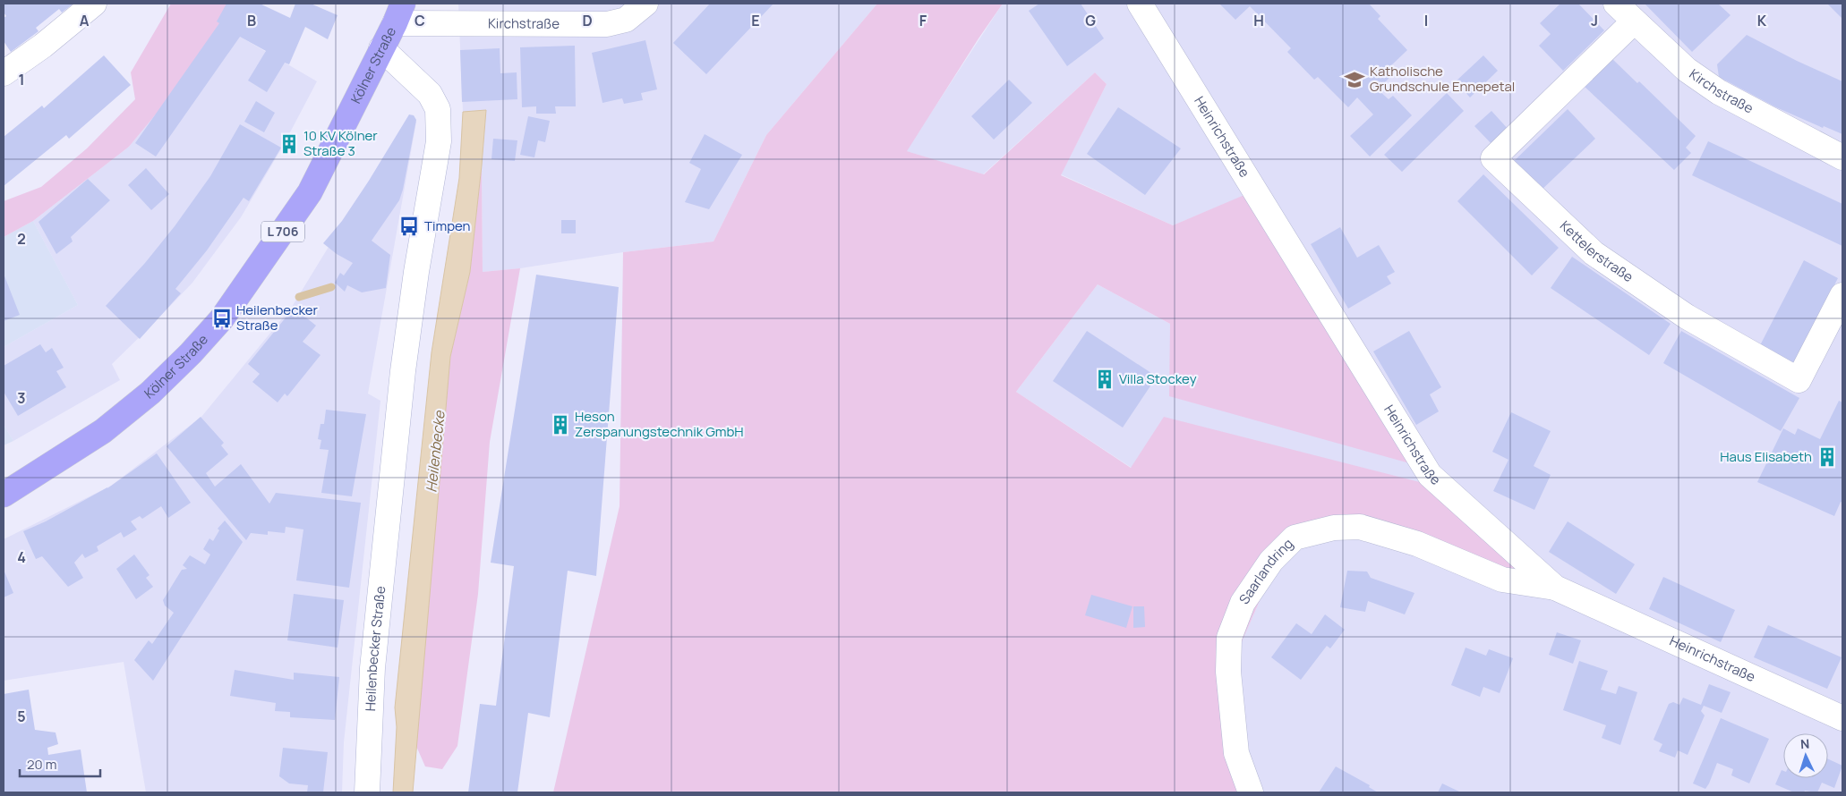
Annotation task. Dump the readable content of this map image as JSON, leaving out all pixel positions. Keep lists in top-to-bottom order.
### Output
{
  "streets": {
    "main road": ["Kölner Straße", "L 706"],
    "street": [
      "Kirchstraße",
      "Heinrichstraße",
      "Kettelerstraße",
      "Saarlandring",
      "Heilenbecker Straße"
    ]
  },
  "crossings": [
    ["Kirchstraße", "Kölner Straße"],
    ["Kirchstraße", "Kettelerstraße"],
    ["Kölner Straße", "Heilenbecker Straße"],
    ["Heinrichstraße", "Saarlandring"]
  ],
  "water": ["Heilenbecke"],
  "places": {
    "school or university": ["Katholische Grundschule Ennepetal"],
    "building": [
      "10 KV Kölner Straße 3",
      "Villa Stockey",
      "Heson Zerspanungstechnik GmbH",
      "Haus Elisabeth"
    ],
    "bus stop": ["Timpen", "Heilenbecker Straße"]
  },
  "scale_bar": "20 m",
  "north": "top",
  "grid": {
    "columns": [
      "A",
      "B",
      "C",
      "D",
      "E",
      "F",
      "G",
      "H",
      "I",
      "J",
      "K"
    ],
    "rows": [
      "1",
      "2",
      "3",
      "4",
      "5"
    ]
  }
}
